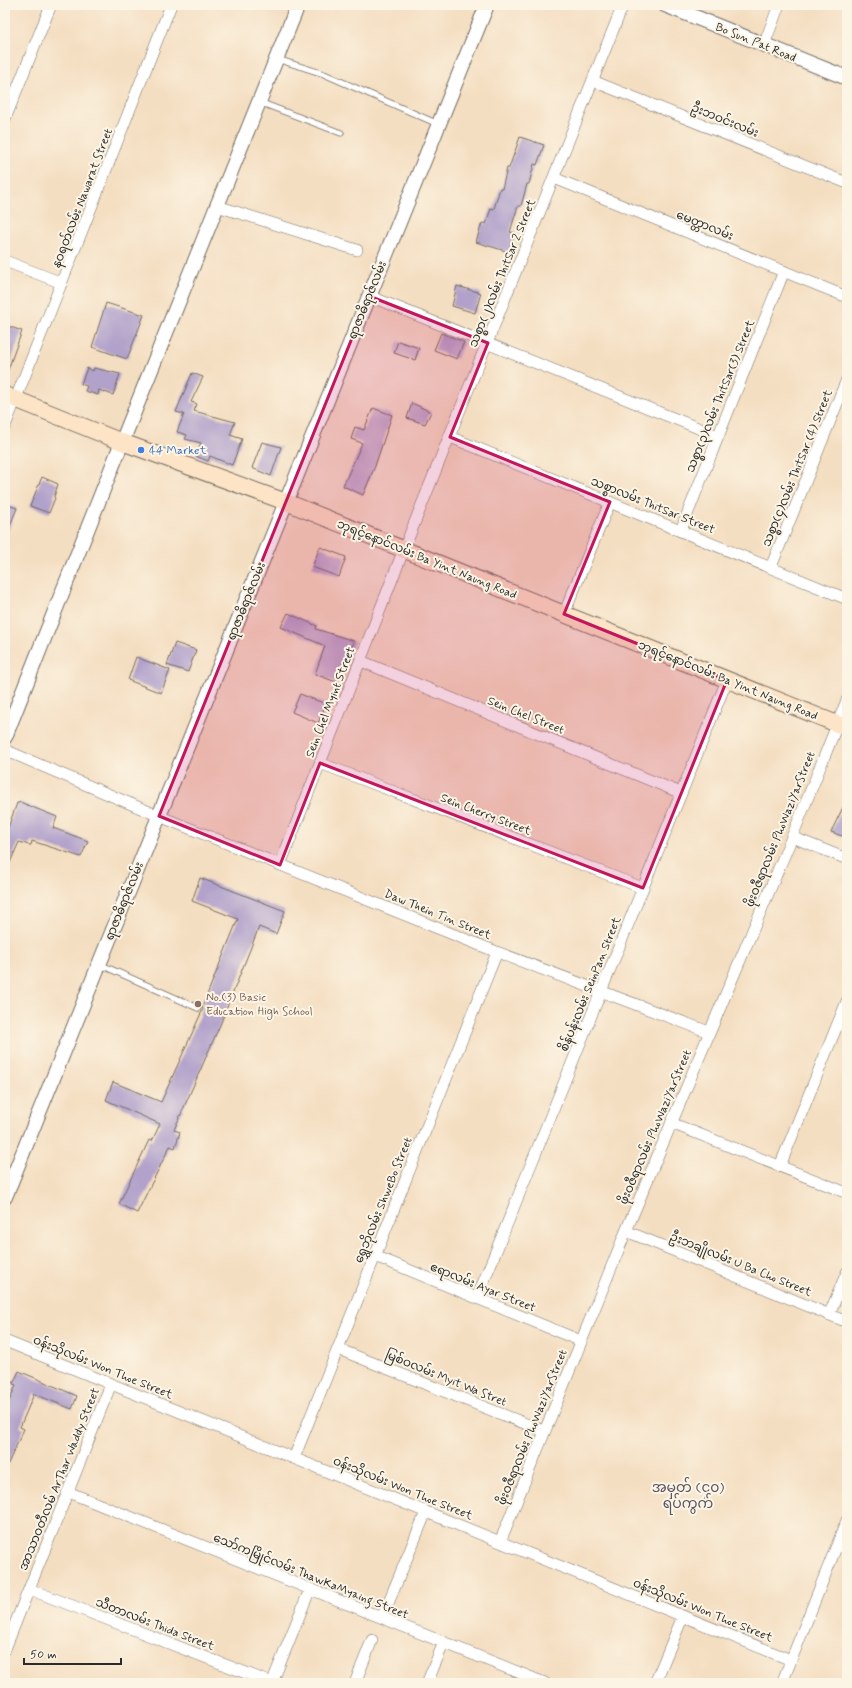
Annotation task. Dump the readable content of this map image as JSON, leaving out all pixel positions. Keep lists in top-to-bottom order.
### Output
{
  "streets": {
    "main road": ["ဘုရင့်နောင်လမ်း Ba Yint Naung Road"],
    "street": [
      "Bo Sun Pat Road",
      "ဦးဘဝင်းလမ်း",
      "နဝရတ်လမ်း Nawarat Street",
      "မေတ္တာလမ်း",
      "သစ္စာ(၂)လမ်း ThitSar 2 Street",
      "ရာဇာဓိရာဇ်လမ်း",
      "သစ္စာ(၃)လမ်း ThitSar(3) Street",
      "သစ္စာ(၄)လမ်း ThitSar (4) Street",
      "သစ္စာလမ်း ThitSar Street",
      "Sein Chel Myint Street",
      "Sein Chel Street",
      "Sein Cherry Street",
      "ဖိုးဝဇီရာလမ်း PhoWaziYarStreet",
      "Daw Thein Tin Street",
      "စိန်ပန်းလမ်း SeinPan Street",
      "ရွှေဘိုလမ်း ShweBo Street",
      "ဦးဘချိုလမ်း U Ba Cho Street",
      "ဧရာလမ်း Ayar Street",
      "ဝန်းသိုလမ်း Won Thoe Street",
      "မြစ်ဝလမ်း Myit Wa Stret",
      "အာသာဝတီလမ် ArThar Waddy Street",
      "သော်ကမြိုင်လမ်း ThawKaMyaing Street",
      "သီတာလမ်း Thida Street"
    ]
  },
  "crossings": [
    ["ဦးဘဝင်းလမ်း", "သစ္စာ(၂)လမ်း ThitSar 2 Street"],
    ["နဝရတ်လမ်း Nawarat Street", "ဘုရင့်နောင်လမ်း Ba Yint Naung Road"],
    ["မေတ္တာလမ်း", "သစ္စာ(၂)လမ်း ThitSar 2 Street"],
    ["မေတ္တာလမ်း", "သစ္စာ(၃)လမ်း ThitSar(3) Street"],
    ["သစ္စာ(၂)လမ်း ThitSar 2 Street", "သစ္စာလမ်း ThitSar Street"],
    ["သစ္စာ(၂)လမ်း ThitSar 2 Street", "ဘုရင့်နောင်လမ်း Ba Yint Naung Road"],
    ["သစ္စာ(၂)လမ်း ThitSar 2 Street", "Sein Chel Myint Street"],
    ["ရာဇာဓိရာဇ်လမ်း", "ဘုရင့်နောင်လမ်း Ba Yint Naung Road"],
    ["ရာဇာဓိရာဇ်လမ်း", "Daw Thein Tin Street"],
    ["သစ္စာ(၃)လမ်း ThitSar(3) Street", "သစ္စာလမ်း ThitSar Street"],
    ["သစ္စာ(၄)လမ်း ThitSar (4) Street", "သစ္စာလမ်း ThitSar Street"],
    ["ဘုရင့်နောင်လမ်း Ba Yint Naung Road", "Sein Chel Myint Street"],
    ["ဘုရင့်နောင်လမ်း Ba Yint Naung Road", "ဖိုးဝဇီရာလမ်း PhoWaziYarStreet"],
    ["ဘုရင့်နောင်လမ်း Ba Yint Naung Road", "စိန်ပန်းလမ်း SeinPan Street"],
    ["Sein Chel Myint Street", "Sein Chel Street"],
    ["Sein Chel Myint Street", "Sein Cherry Street"],
    ["Sein Chel Myint Street", "Daw Thein Tin Street"],
    ["Sein Chel Street", "စိန်ပန်းလမ်း SeinPan Street"],
    ["Sein Cherry Street", "စိန်ပန်းလမ်း SeinPan Street"],
    ["ဖိုးဝဇီရာလမ်း PhoWaziYarStreet", "Daw Thein Tin Street"],
    ["ဖိုးဝဇီရာလမ်း PhoWaziYarStreet", "ဦးဘချိုလမ်း U Ba Cho Street"],
    ["ဖိုးဝဇီရာလမ်း PhoWaziYarStreet", "ဧရာလမ်း Ayar Street"],
    ["ဖိုးဝဇီရာလမ်း PhoWaziYarStreet", "ဝန်းသိုလမ်း Won Thoe Street"],
    ["ဖိုးဝဇီရာလမ်း PhoWaziYarStreet", "မြစ်ဝလမ်း Myit Wa Stret"],
    ["Daw Thein Tin Street", "စိန်ပန်းလမ်း SeinPan Street"],
    ["Daw Thein Tin Street", "ရွှေဘိုလမ်း ShweBo Street"],
    ["စိန်ပန်းလမ်း SeinPan Street", "ဧရာလမ်း Ayar Street"],
    ["ရွှေဘိုလမ်း ShweBo Street", "ဧရာလမ်း Ayar Street"],
    ["ရွှေဘိုလမ်း ShweBo Street", "ဝန်းသိုလမ်း Won Thoe Street"],
    ["ရွှေဘိုလမ်း ShweBo Street", "မြစ်ဝလမ်း Myit Wa Stret"],
    ["ဝန်းသိုလမ်း Won Thoe Street", "အာသာဝတီလမ် ArThar Waddy Street"],
    ["အာသာဝတီလမ် ArThar Waddy Street", "သော်ကမြိုင်လမ်း ThawKaMyaing Street"],
    ["အာသာဝတီလမ် ArThar Waddy Street", "သီတာလမ်း Thida Street"]
  ],
  "districts": ["အမှတ် (၄၀) ရပ်ကွက်"],
  "places": ["44 Market", "No.(3) Basic Education High School"],
  "scale_bar": "50 m"
}
